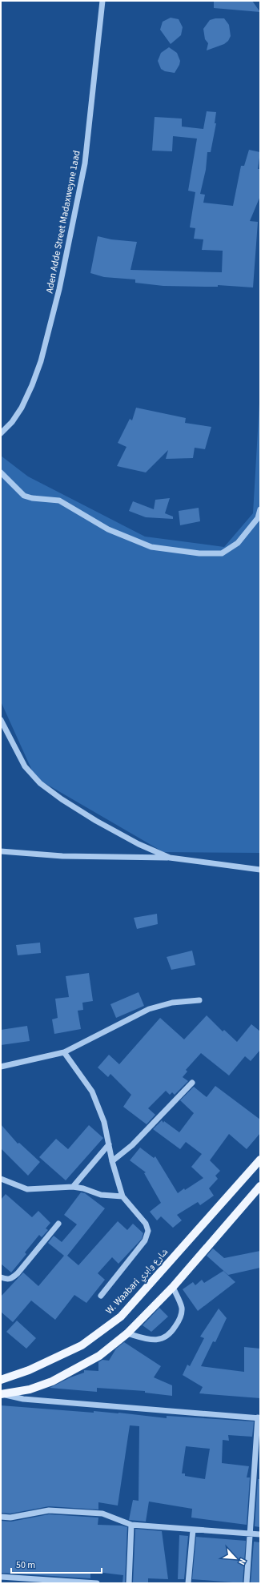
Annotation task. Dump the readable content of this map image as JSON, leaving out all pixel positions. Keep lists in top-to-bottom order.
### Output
{
  "streets": {
    "main road": ["W. Waabari شارع وابري"],
    "street": ["Aden Adde Street Madaxweyne 1aad"]
  },
  "scale_bar": "50 m",
  "north": "bottom right"
}
